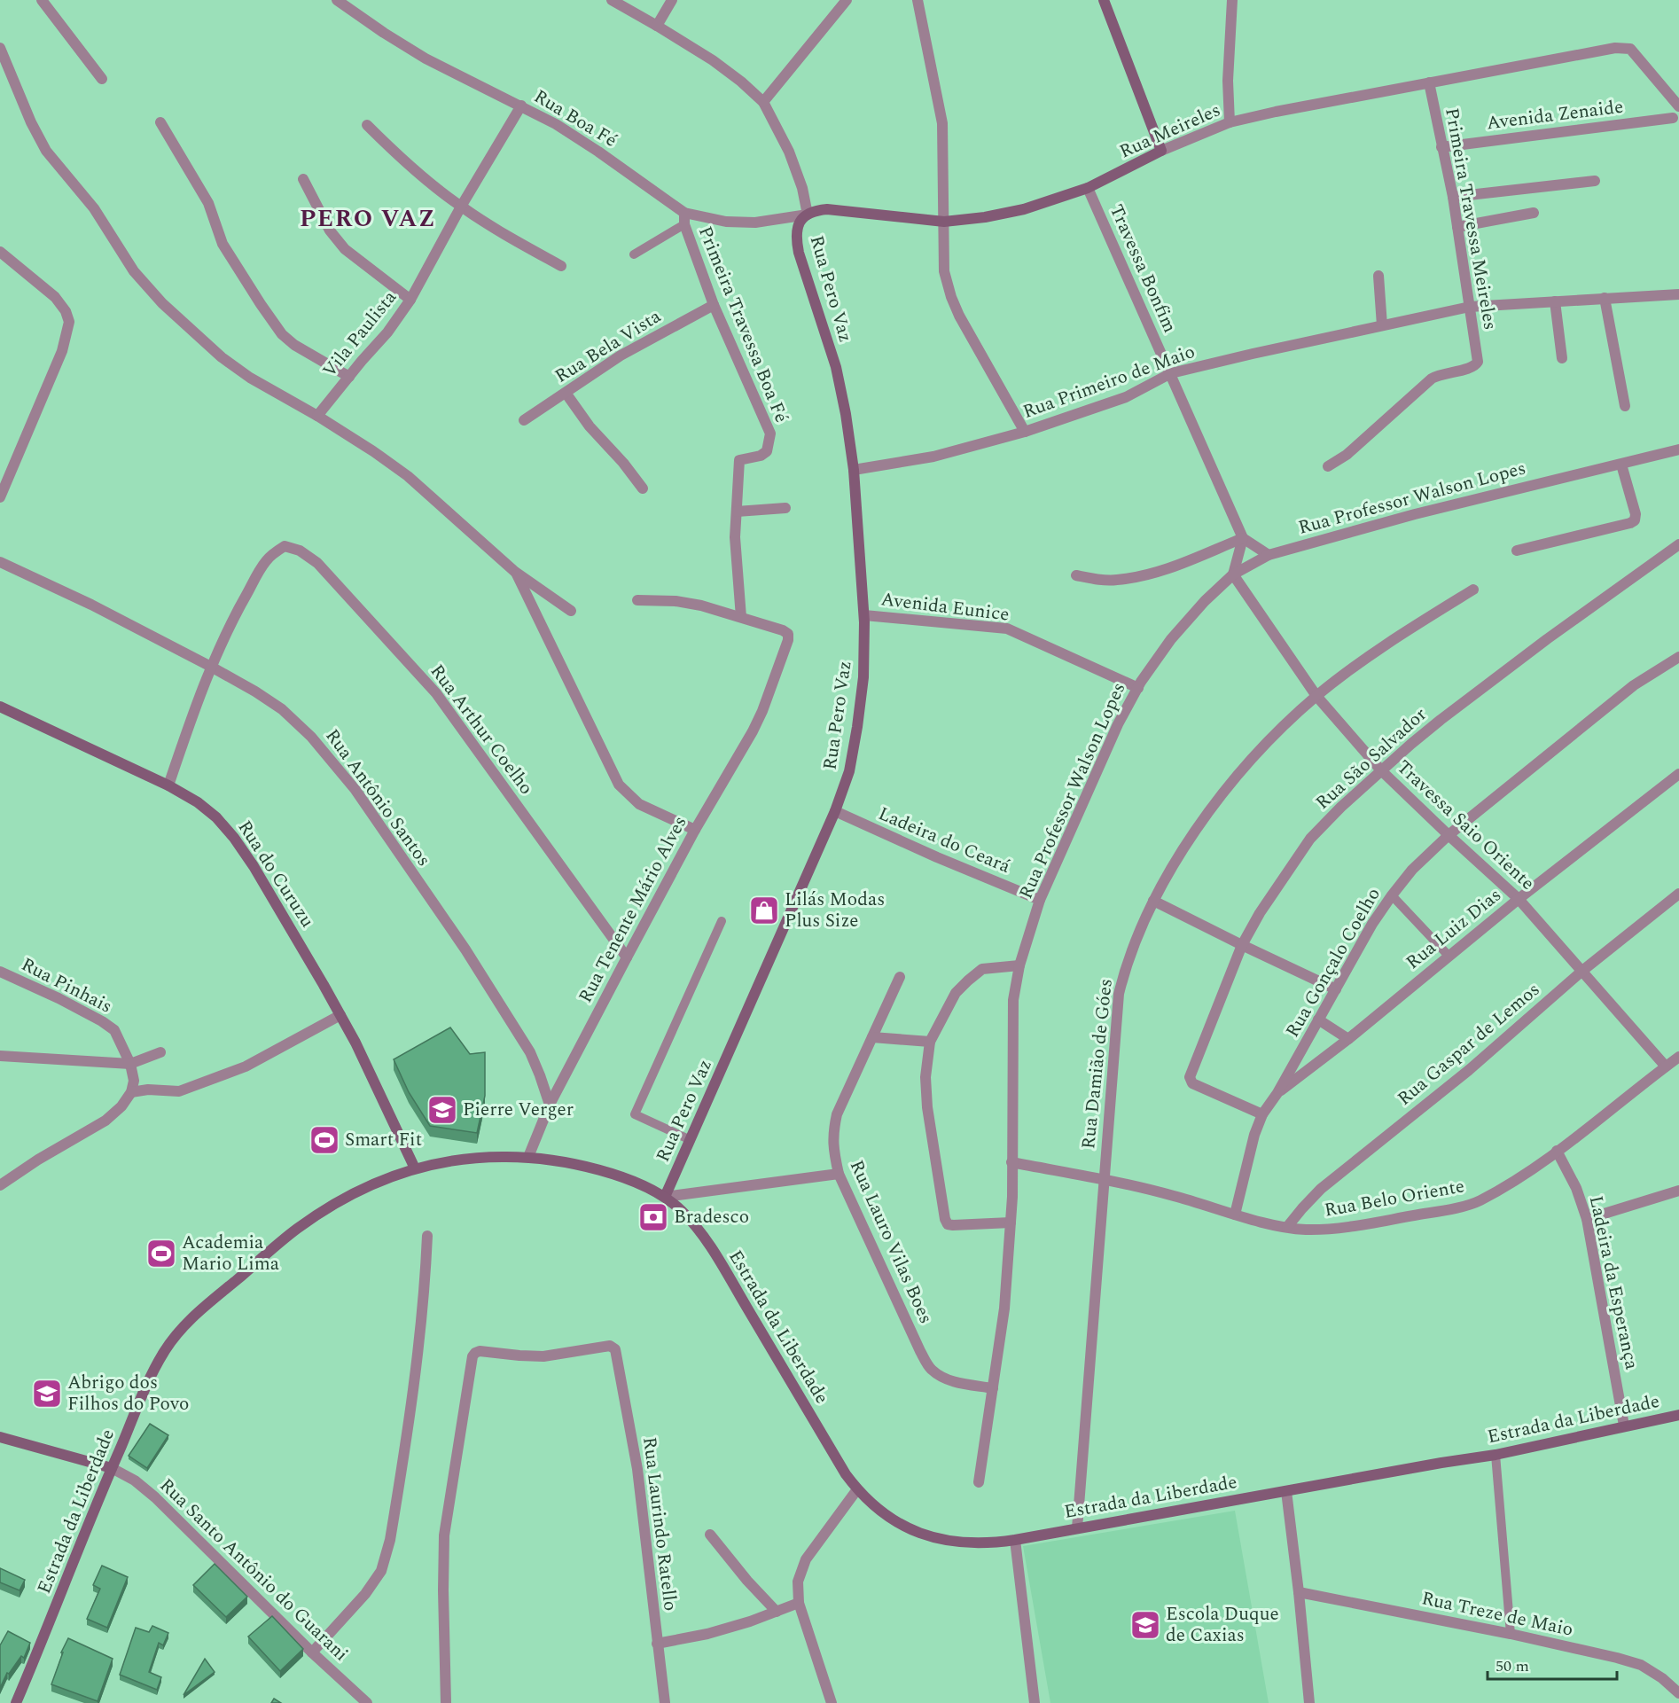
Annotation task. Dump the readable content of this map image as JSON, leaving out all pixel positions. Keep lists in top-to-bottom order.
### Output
{
  "streets": {
    "main road": [
      "Rua Meireles",
      "Rua Pero Vaz",
      "Rua do Curuzu",
      "Estrada da Liberdade"
    ],
    "street": [
      "Avenida Zenaide",
      "Rua Boa Fé",
      "Primeira Travessa Meireles",
      "Travessa Bonfim",
      "Primeira Travessa Boa Fé",
      "Vila Paulista",
      "Rua Bela Vista",
      "Rua Primeiro de Maio",
      "Rua Professor Walson Lopes",
      "Avenida Eunice",
      "Rua Arthur Coelho",
      "Rua São Salvador",
      "Rua Antônio Santos",
      "Travessa Saio Oriente",
      "Ladeira do Ceará",
      "Rua Tenente Mário Alves",
      "Rua Luiz Dias",
      "Rua Gonçalo Coelho",
      "Rua Pinhais",
      "Rua Gaspar de Lemos",
      "Rua Damião de Góes",
      "Rua Belo Oriente",
      "Rua Lauro Vilas Boes",
      "Ladeira da Esperança",
      "Rua Laurindo Ratello",
      "Rua Santo Antônio do Guarani",
      "Rua Treze de Maio"
    ]
  },
  "crossings": [
    ["Avenida Zenaide", "Primeira Travessa Meireles"],
    ["Rua Boa Fé", "Rua Meireles"],
    ["Rua Boa Fé", "Rua Pero Vaz"],
    ["Rua Boa Fé", "Primeira Travessa Boa Fé"],
    ["Rua Boa Fé", "Vila Paulista"],
    ["Rua Meireles", "Primeira Travessa Meireles"],
    ["Rua Meireles", "Travessa Bonfim"],
    ["Rua Meireles", "Rua Pero Vaz"],
    ["Primeira Travessa Meireles", "Rua Primeiro de Maio"],
    ["Travessa Bonfim", "Rua Primeiro de Maio"],
    ["Rua Pero Vaz", "Rua Primeiro de Maio"],
    ["Rua Pero Vaz", "Avenida Eunice"],
    ["Rua Pero Vaz", "Ladeira do Ceará"],
    ["Rua Pero Vaz", "Estrada da Liberdade"],
    ["Primeira Travessa Boa Fé", "Rua Bela Vista"],
    ["Rua Professor Walson Lopes", "Avenida Eunice"],
    ["Rua Professor Walson Lopes", "Travessa Saio Oriente"],
    ["Rua Professor Walson Lopes", "Ladeira do Ceará"],
    ["Rua Professor Walson Lopes", "Rua Belo Oriente"],
    ["Rua Professor Walson Lopes", "Rua Lauro Vilas Boes"],
    ["Rua Arthur Coelho", "Rua Antônio Santos"],
    ["Rua Arthur Coelho", "Rua Tenente Mário Alves"],
    ["Rua São Salvador", "Travessa Saio Oriente"],
    ["Rua São Salvador", "Rua Gonçalo Coelho"],
    ["Rua Antônio Santos", "Rua Tenente Mário Alves"],
    ["Travessa Saio Oriente", "Rua Luiz Dias"],
    ["Travessa Saio Oriente", "Rua Gonçalo Coelho"],
    ["Travessa Saio Oriente", "Rua Gaspar de Lemos"],
    ["Travessa Saio Oriente", "Rua Damião de Góes"],
    ["Travessa Saio Oriente", "Rua Belo Oriente"],
    ["Rua do Curuzu", "Estrada da Liberdade"],
    ["Rua Tenente Mário Alves", "Estrada da Liberdade"],
    ["Rua Luiz Dias", "Rua Gonçalo Coelho"],
    ["Rua Gonçalo Coelho", "Rua Belo Oriente"],
    ["Rua Gaspar de Lemos", "Rua Belo Oriente"],
    ["Rua Damião de Góes", "Rua Belo Oriente"],
    ["Rua Damião de Góes", "Estrada da Liberdade"],
    ["Rua Belo Oriente", "Ladeira da Esperança"],
    ["Ladeira da Esperança", "Estrada da Liberdade"],
    ["Estrada da Liberdade", "Rua Santo Antônio do Guarani"]
  ],
  "districts": ["PERO VAZ"],
  "places": {
    "shop": ["Lilás Modas Plus Size"],
    "school or university": ["Pierre Verger", "Abrigo dos Filhos do Povo", "Escola Duque de Caxias"],
    "sports": ["Smart Fit", "Academia Mario Lima"],
    "bank": ["Bradesco"]
  },
  "scale_bar": "50 m"
}
